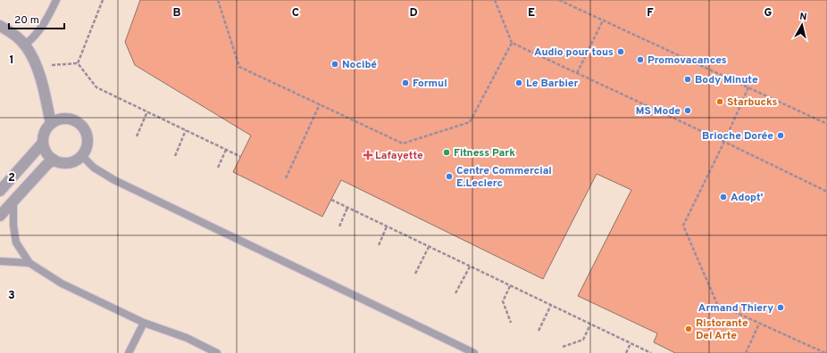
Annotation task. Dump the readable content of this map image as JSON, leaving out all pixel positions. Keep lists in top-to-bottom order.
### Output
{
  "places": {
    "other": [
      "Audio pour tous",
      "Promovacances",
      "Nocibé",
      "Body Minute",
      "Formul",
      "Le Barbier",
      "Starbucks",
      "MS Mode",
      "Brioche Dorée",
      "Fitness Park",
      "Centre Commercial E.Leclerc",
      "Adopt'",
      "Armand Thiery",
      "Ristorante Del Arte"
    ],
    "health": ["Lafayette"]
  },
  "scale_bar": "20 m",
  "north": "top",
  "grid": {
    "columns": [
      "B",
      "C",
      "D",
      "E",
      "F",
      "G"
    ],
    "rows": ["1", "2", "3"]
  }
}
